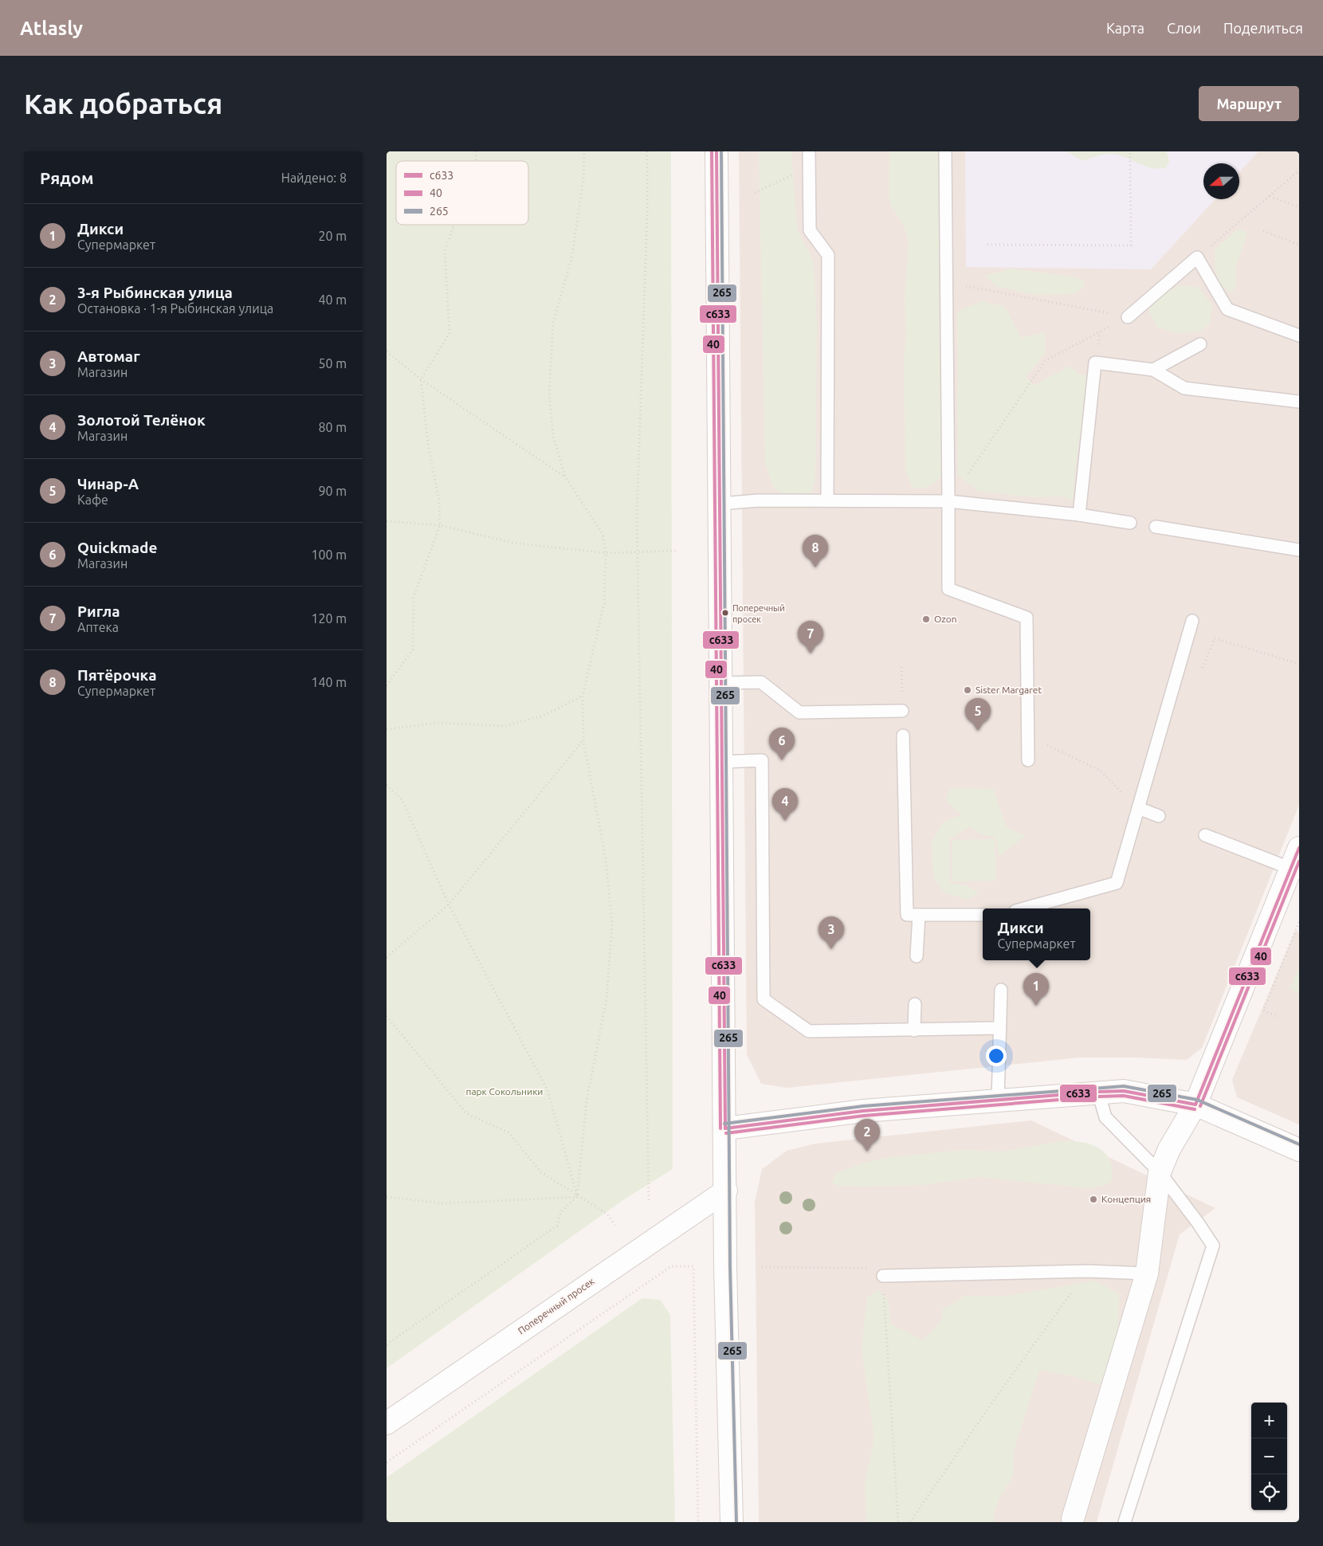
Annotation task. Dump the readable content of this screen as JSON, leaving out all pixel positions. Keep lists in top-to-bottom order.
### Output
{
  "streets": {
    "main road": ["Поперечный просек"]
  },
  "parks": ["парк Сокольники"],
  "places": [
    "Поперечный просек",
    "Ozon",
    "Sister Margaret",
    "Концепция"
  ],
  "lines": ["transit line с633", "transit line 40", "transit line 265"],
  "legend": ["с633", "40", "265"],
  "north": "left",
  "page": {
    "header": "Atlasly",
    "nav": ["Карта", "Слои", "Поделиться"],
    "buttons": "Маршрут",
    "title": "Как добраться",
    "heading": ["Рядом", "Найдено: 8"],
    "list": [
      {
        "mark": "1",
        "name": "Дикси",
        "note": "Супермаркет",
        "value": "20 m"
      },
      {
        "mark": "2",
        "name": "3-я Рыбинская улица",
        "note": "Остановка · 1-я Рыбинская улица",
        "value": "40 m"
      },
      {
        "mark": "3",
        "name": "Автомаг",
        "note": "Магазин",
        "value": "50 m"
      },
      {
        "mark": "4",
        "name": "Золотой Телёнок",
        "note": "Магазин",
        "value": "80 m"
      },
      {
        "mark": "5",
        "name": "Чинар-А",
        "note": "Кафе",
        "value": "90 m"
      },
      {
        "mark": "6",
        "name": "Quickmade",
        "note": "Магазин",
        "value": "100 m"
      },
      {
        "mark": "7",
        "name": "Ригла",
        "note": "Аптека",
        "value": "120 m"
      },
      {
        "mark": "8",
        "name": "Пятёрочка",
        "note": "Супермаркет",
        "value": "140 m"
      }
    ],
    "pins": [
      "8",
      "7",
      "5",
      "6",
      "4",
      "3",
      "1",
      "2"
    ],
    "popup": ["Дикси", "Супермаркет"],
    "map_buttons": ["+", "−"]
  }
}
